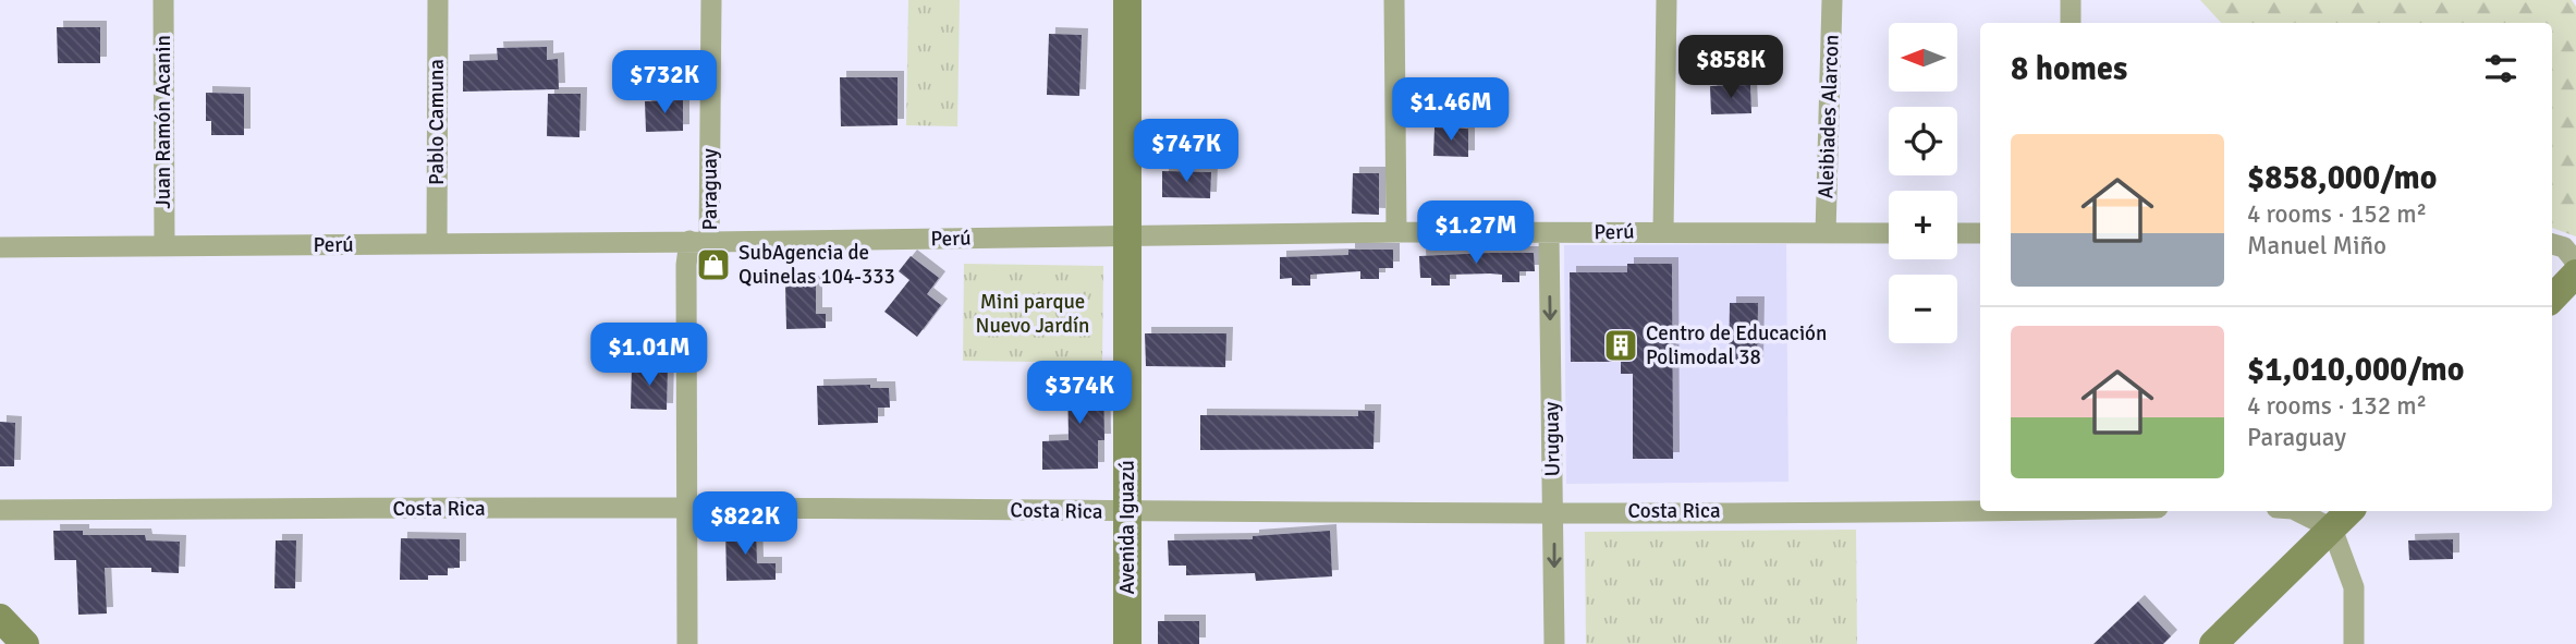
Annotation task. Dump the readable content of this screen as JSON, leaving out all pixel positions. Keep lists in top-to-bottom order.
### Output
{
  "streets": {
    "main road": ["Avenida Iguazú"],
    "street": [
      "Aleibiades Alarcon",
      "Juan Ramón Acanin",
      "Pablo Camuna",
      "Paraguay",
      "Perú",
      "Uruguay",
      "Costa Rica"
    ]
  },
  "crossings": [
    ["Aleibiades Alarcon", "Perú"],
    ["Juan Ramón Acanin", "Perú"],
    ["Pablo Camuna", "Perú"],
    ["Paraguay", "Perú"],
    ["Paraguay", "Costa Rica"],
    ["Perú", "Uruguay"],
    ["Perú", "Avenida Iguazú"],
    ["Uruguay", "Costa Rica"],
    ["Costa Rica", "Avenida Iguazú"]
  ],
  "one_way": ["Uruguay"],
  "parks": ["Mini parque Nuevo Jardín"],
  "places": {
    "shop": ["SubAgencia de Quinelas 104-333"],
    "building": ["Centro de Educación Polimodal 38"]
  },
  "north": "left",
  "page": {
    "map_buttons": ["+", "−"],
    "heading": "8 homes",
    "price": [
      "$858K",
      "$732K",
      "$1.46M",
      "$747K",
      "$1.27M",
      "$1.01M",
      "$374K",
      "$822K"
    ],
    "list": [
      {
        "name": "$858,000/mo",
        "note": "4 rooms · 152 m² · Manuel Miño"
      },
      {
        "name": "$1,010,000/mo",
        "note": "4 rooms · 132 m² · Paraguay"
      }
    ]
  }
}
